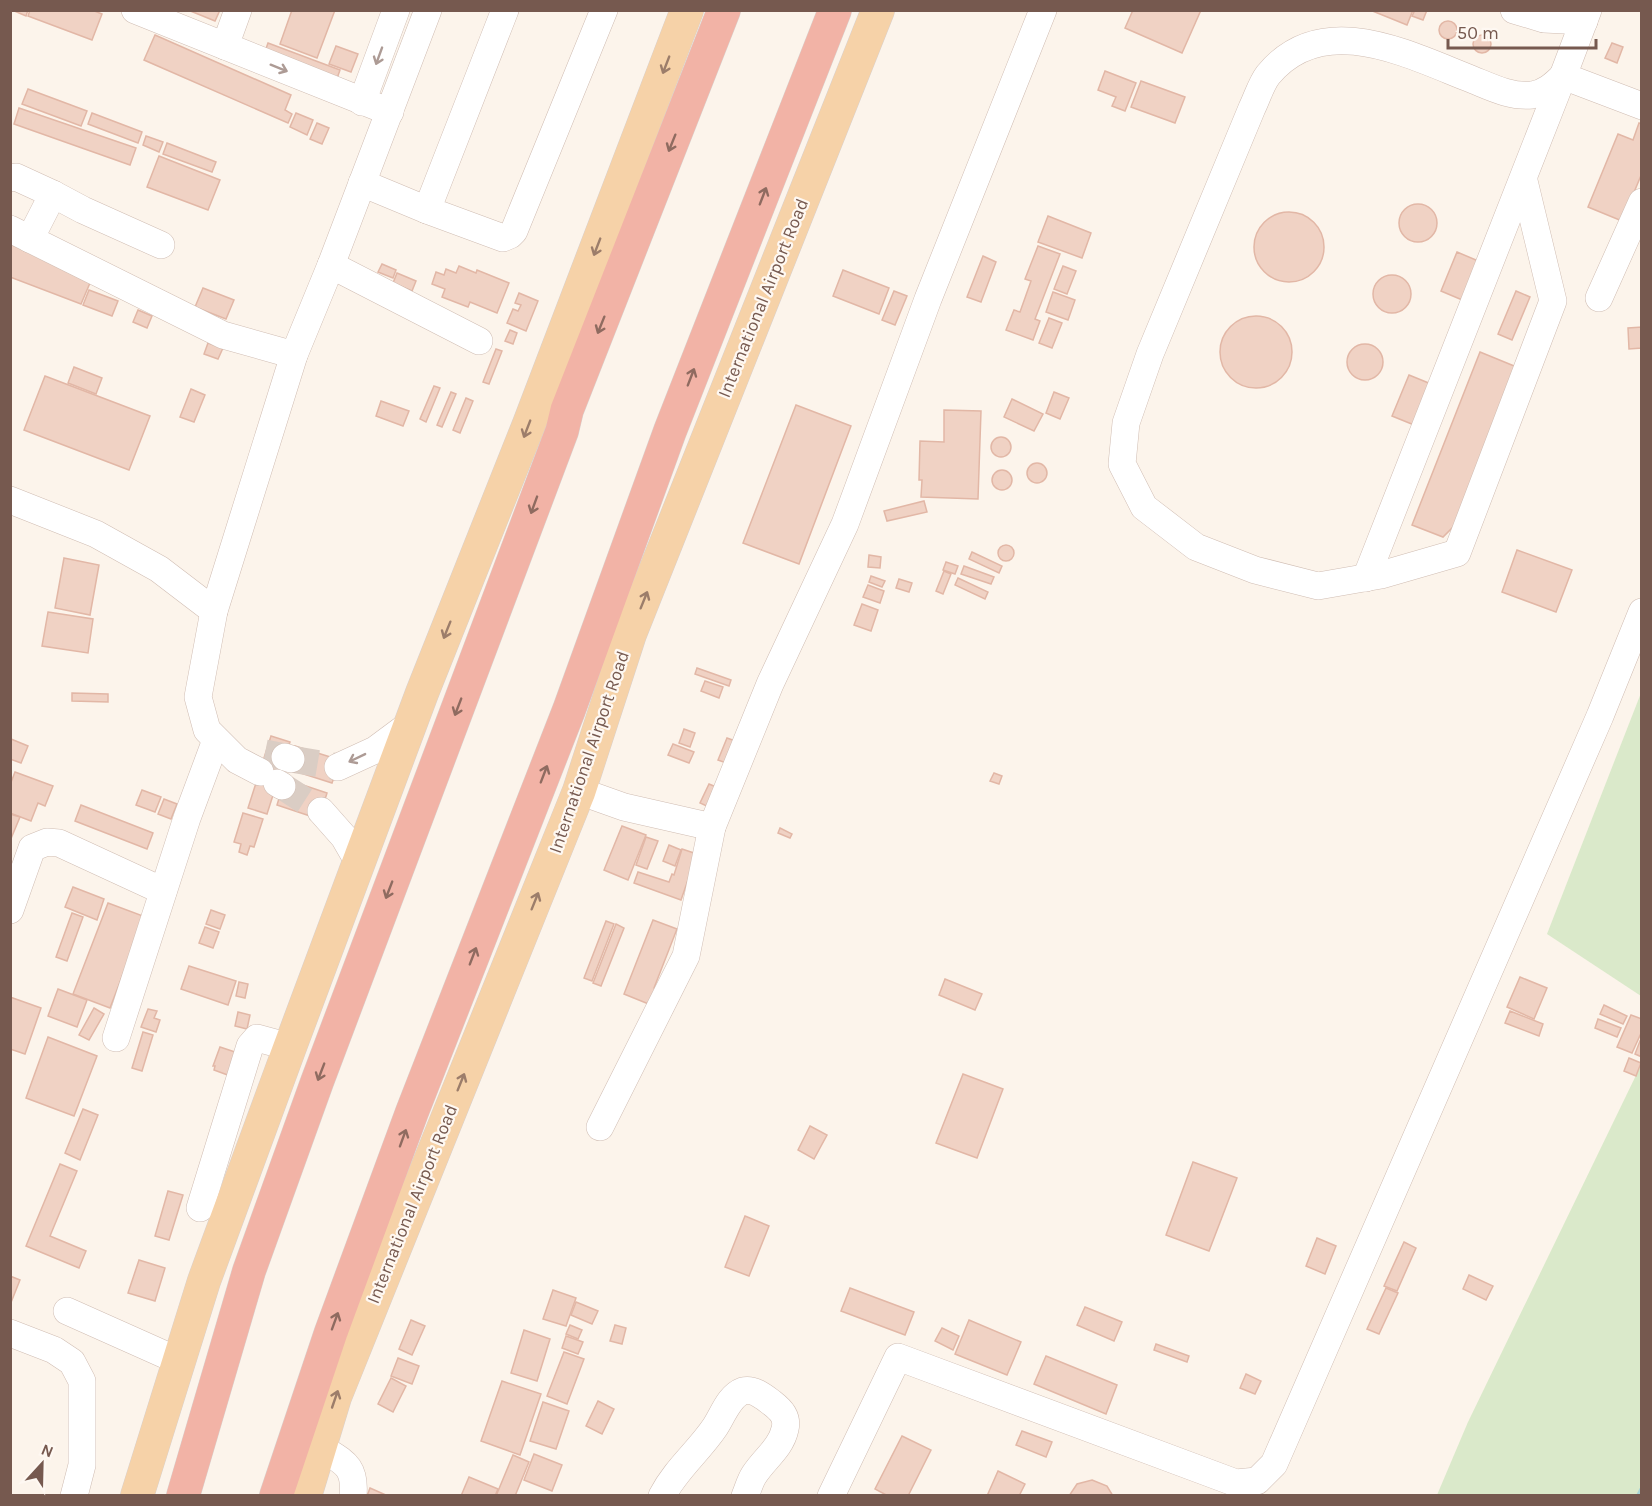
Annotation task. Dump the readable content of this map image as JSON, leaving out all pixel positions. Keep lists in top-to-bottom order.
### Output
{
  "streets": {
    "highway": ["International Airport Road"]
  },
  "scale_bar": "50 m",
  "north": "top"
}
